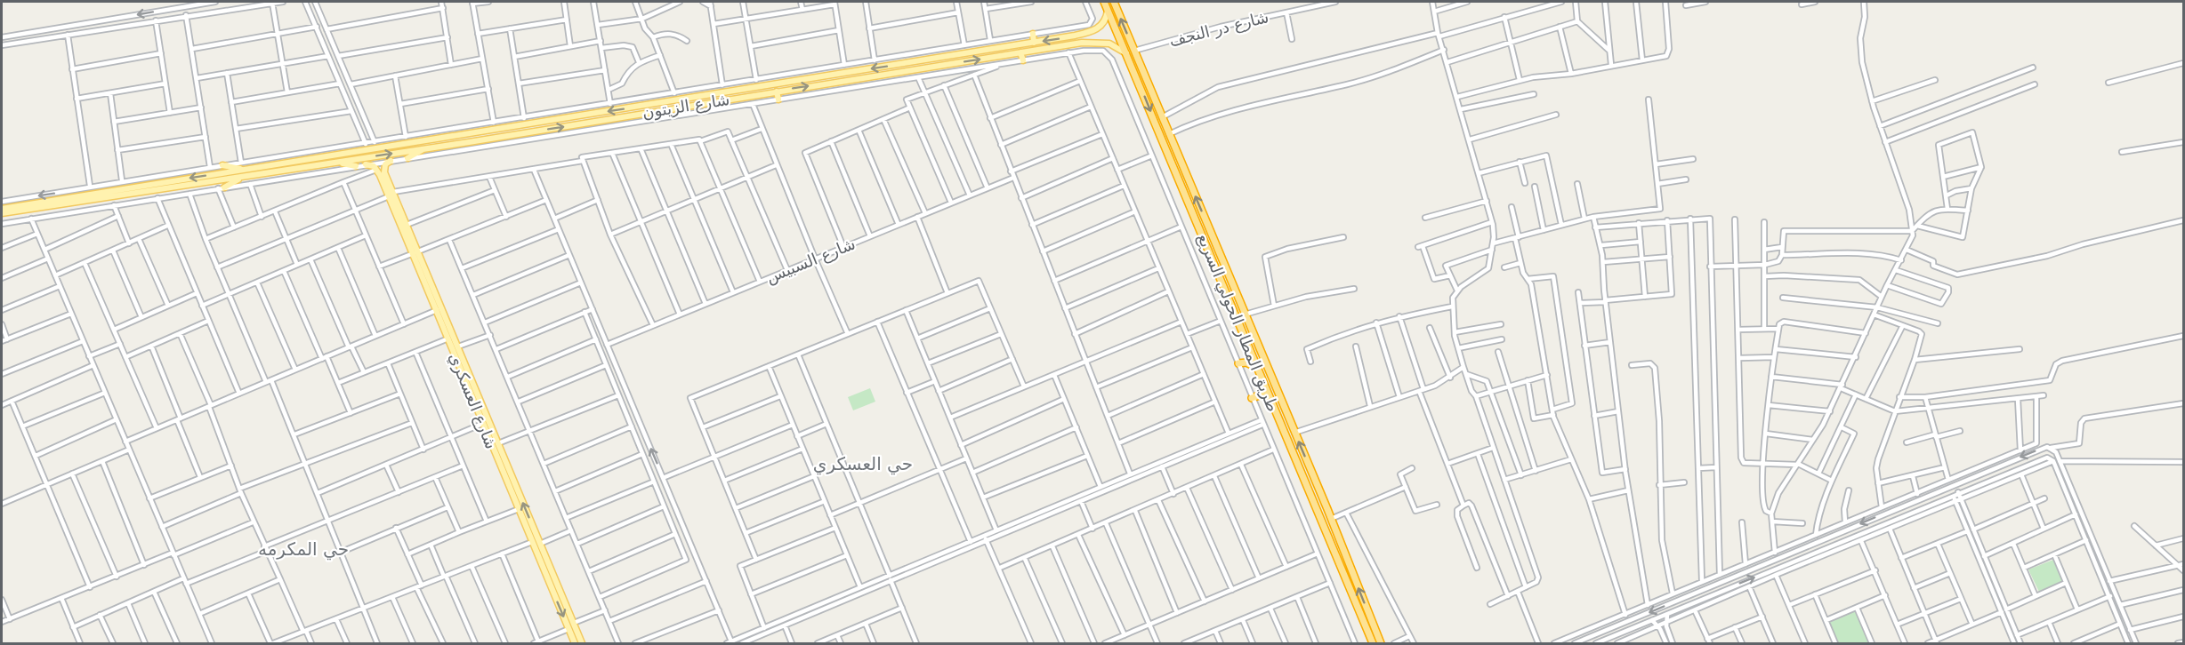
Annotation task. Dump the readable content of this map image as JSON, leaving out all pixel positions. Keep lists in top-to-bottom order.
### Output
{
  "streets": {
    "highway": ["طريق المطار الحولي السريع"],
    "main road": ["شارع الزيتون", "شارع العسكري"],
    "street": ["شارع در النجف", "شارع السبيس"]
  },
  "crossings": [
    ["شارع در النجف", "طريق المطار الحولي السريع"],
    ["شارع الزيتون", "طريق المطار الحولي السريع"]
  ],
  "districts": ["حي العسكري", "حي المكرمه"]
}
